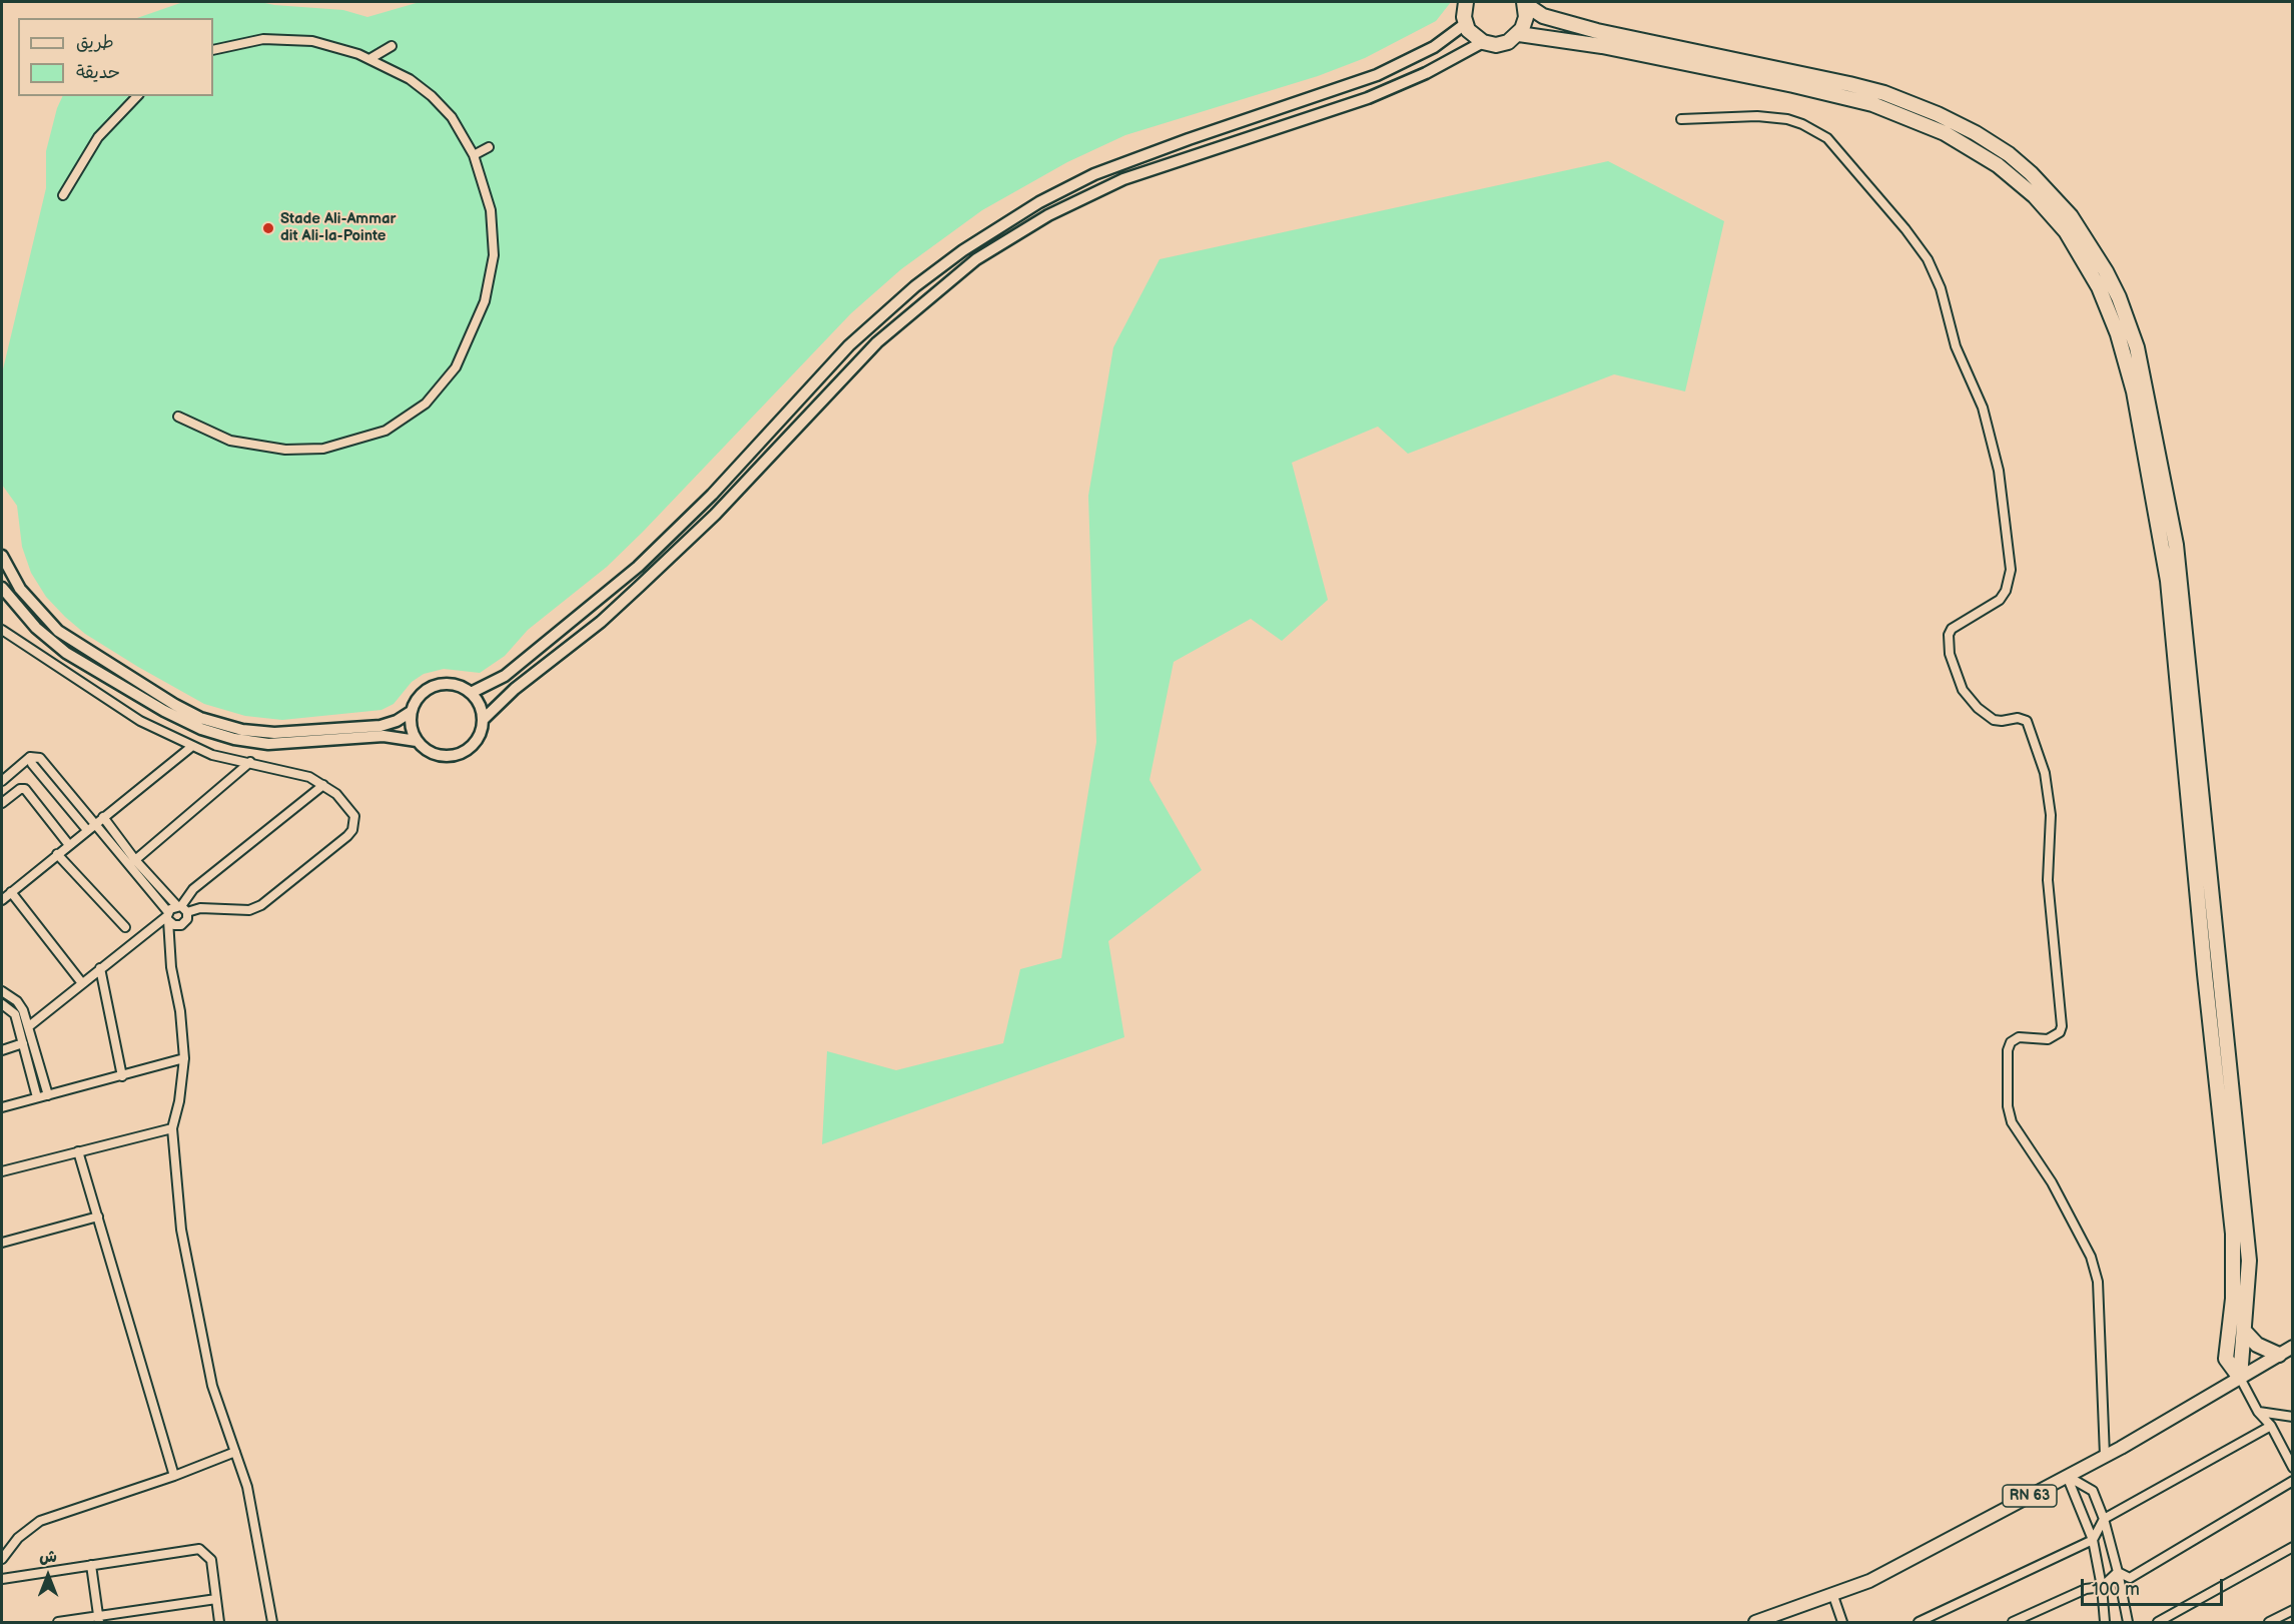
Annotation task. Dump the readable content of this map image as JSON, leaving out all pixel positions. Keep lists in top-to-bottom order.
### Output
{
  "streets": {
    "main road": ["RN 63"]
  },
  "places": ["Stade Ali-Ammar dit Ali-la-Pointe"],
  "legend": ["طريق", "حديقة"],
  "scale_bar": "100 m",
  "north": "top"
}
